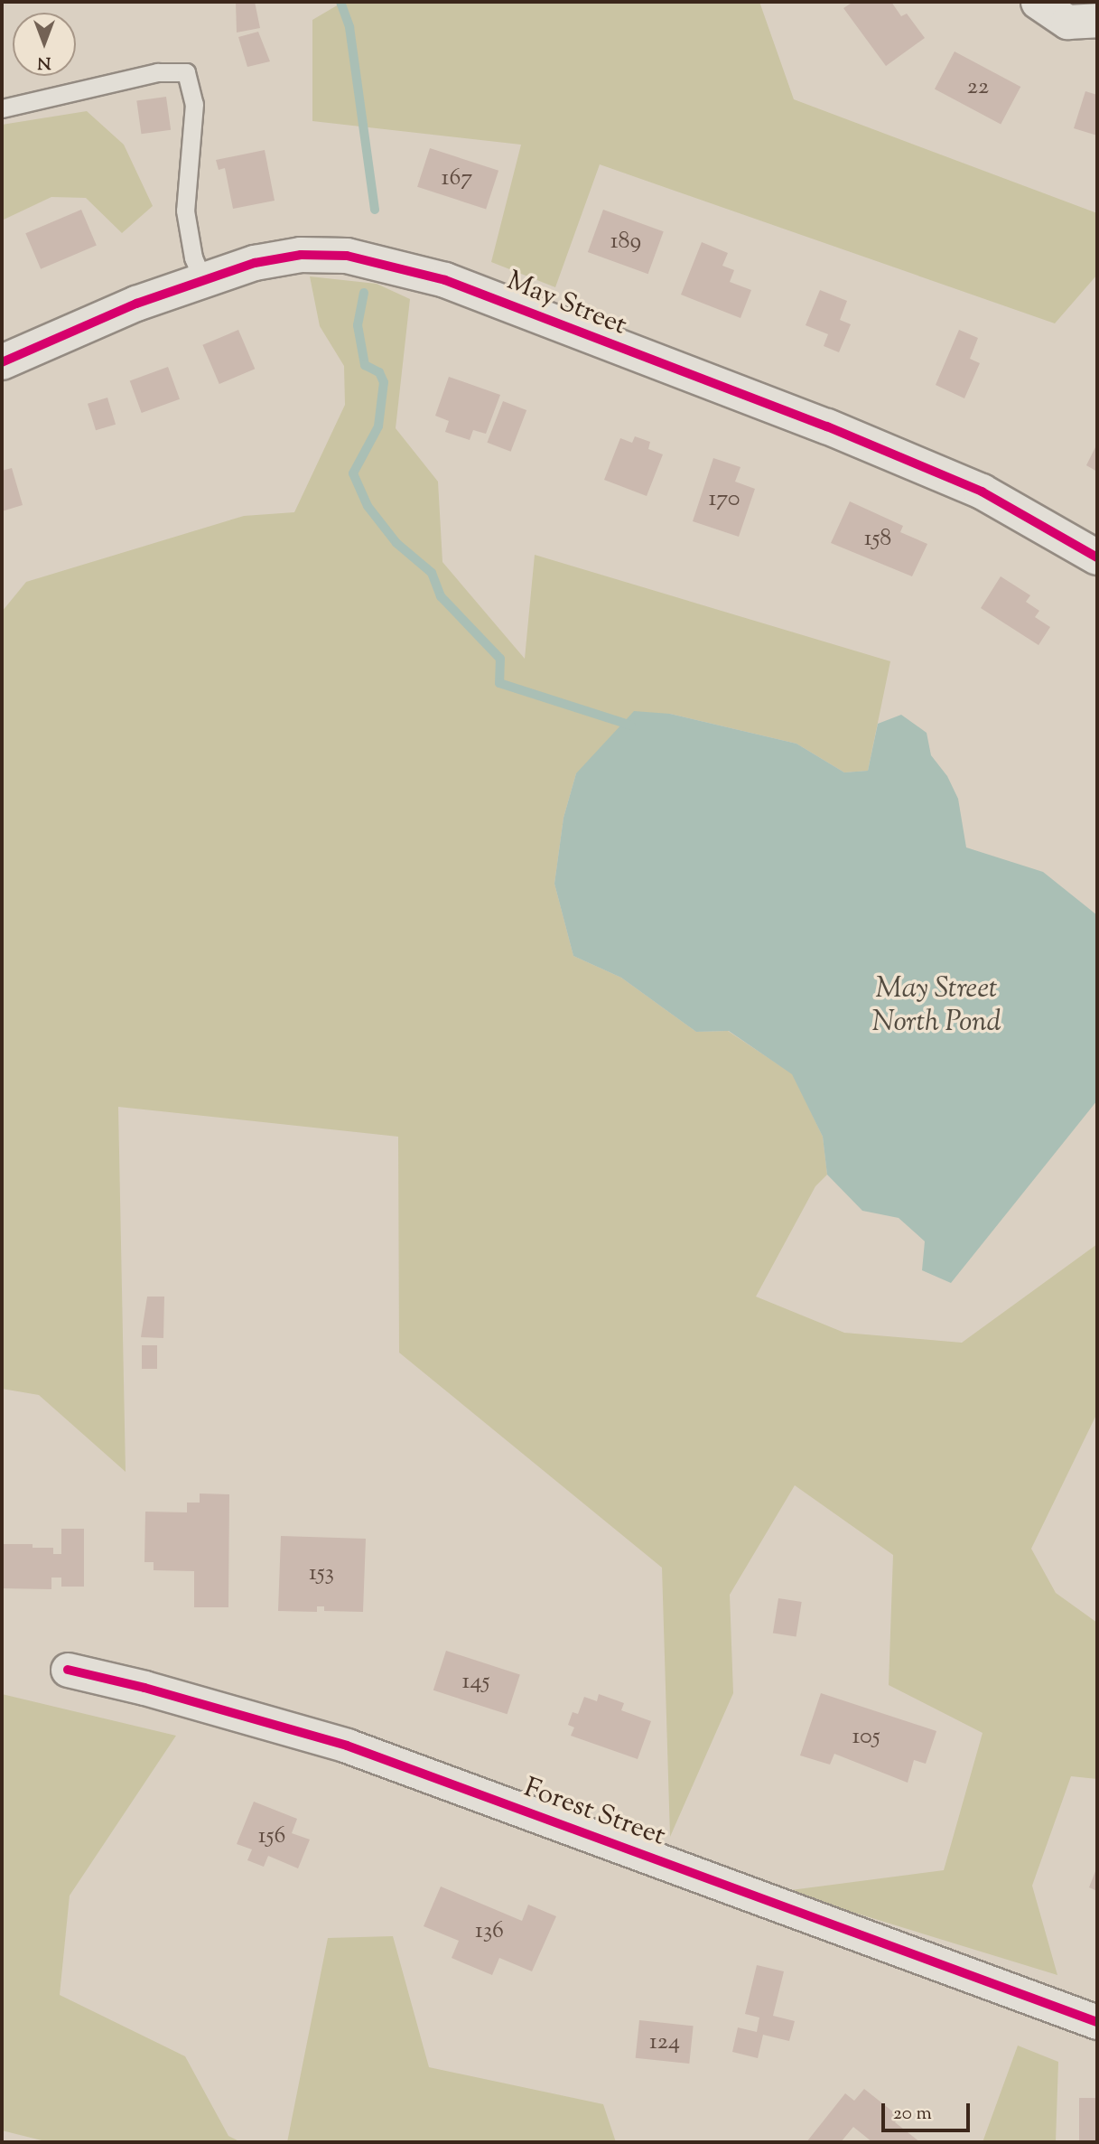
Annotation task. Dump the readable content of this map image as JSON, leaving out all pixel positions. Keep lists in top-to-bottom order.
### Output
{
  "streets": {
    "street": ["May Street", "Forest Street"]
  },
  "water": ["May Street North Pond"],
  "house_numbers": [
    "22",
    "167",
    "189",
    "170",
    "158",
    "153",
    "145",
    "105",
    "156",
    "136",
    "124"
  ],
  "scale_bar": "20 m",
  "north": "bottom"
}
